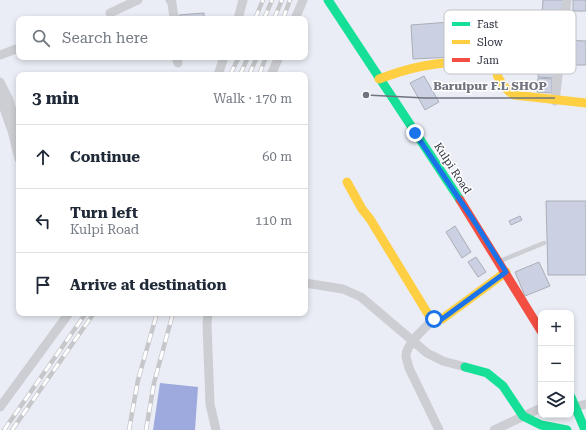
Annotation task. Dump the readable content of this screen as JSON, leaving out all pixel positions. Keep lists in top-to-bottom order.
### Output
{
  "streets": {
    "street": ["Kulpi Road"]
  },
  "places": ["Baruipur F.L SHOP"],
  "legend": ["Fast", "Slow", "Jam"],
  "page": {
    "search": "Search here",
    "heading": ["3 min", "Walk · 170 m"],
    "list": [
      ["Continue", "60 m"],
      ["Turn left", "Kulpi Road", "110 m"],
      "Arrive at destination"
    ],
    "map_buttons": ["+", "−"]
  }
}
